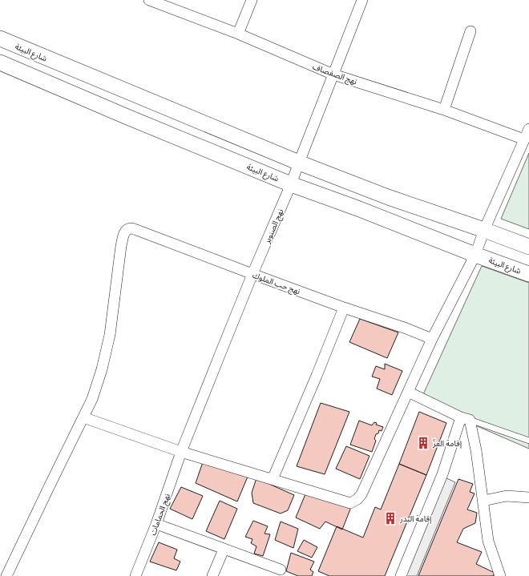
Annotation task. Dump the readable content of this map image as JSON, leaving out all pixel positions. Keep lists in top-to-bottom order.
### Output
{
  "streets": {
    "street": [
      "شارع البيئة",
      "نهج الصفصاف",
      "نهج الصنوبر",
      "نهج حب الملوك",
      "نهج الحمامات"
    ]
  },
  "crossings": [
    ["شارع البيئة", "نهج الصنوبر"],
    ["نهج الصفصاف", "نهج الصنوبر"],
    ["نهج الصنوبر", "نهج حب الملوك"],
    ["نهج الصنوبر", "نهج الحمامات"]
  ],
  "places": {
    "building": ["إقامة العزّ", "إقامة البدر"]
  }
}
